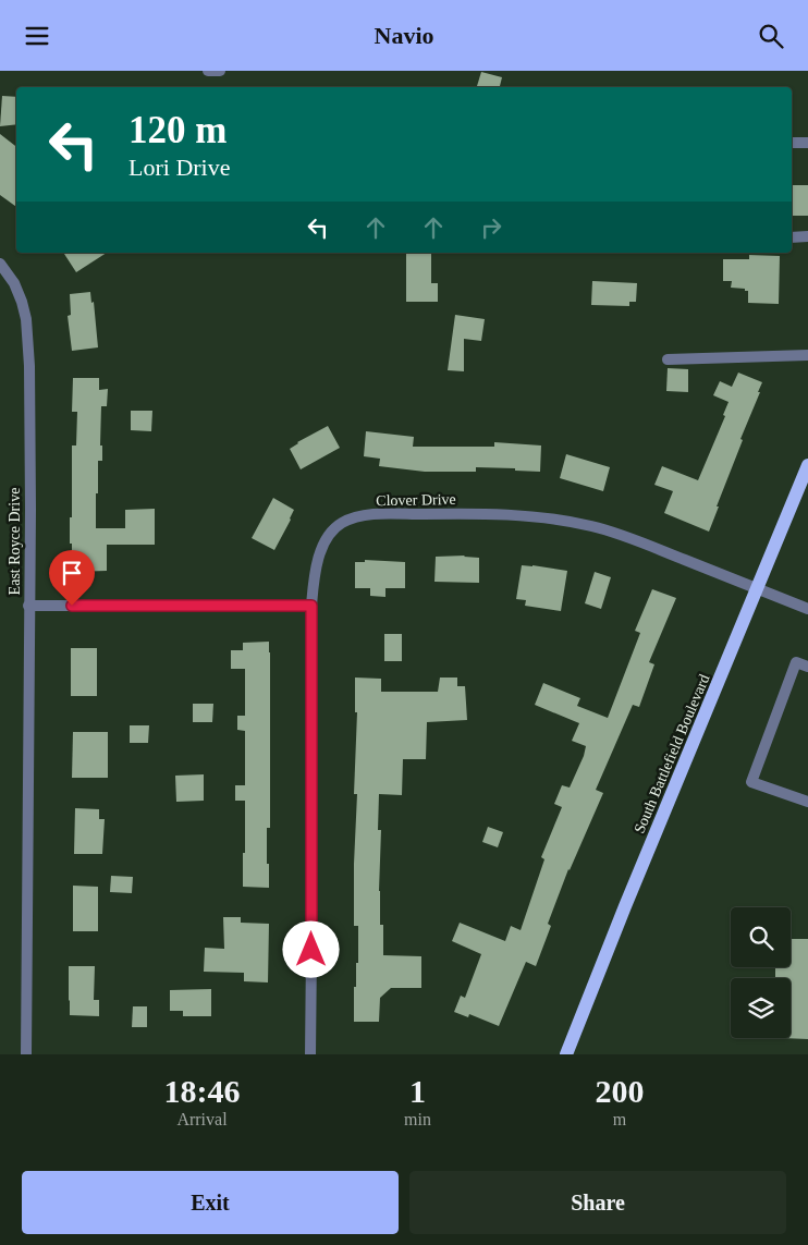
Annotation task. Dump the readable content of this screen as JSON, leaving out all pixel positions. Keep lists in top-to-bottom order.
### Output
{
  "streets": {
    "main road": ["South Battlefield Boulevard"],
    "street": ["Clover Drive", "East Royce Drive"]
  },
  "crossings": [
    ["Clover Drive", "South Battlefield Boulevard"]
  ],
  "page": {
    "header": "Navio",
    "turn": ["120 m", "Lori Drive"],
    "eta": [
      "18:46",
      "Arrival",
      "1",
      "min",
      "200",
      "m"
    ],
    "buttons": ["Exit", "Share"]
  }
}
